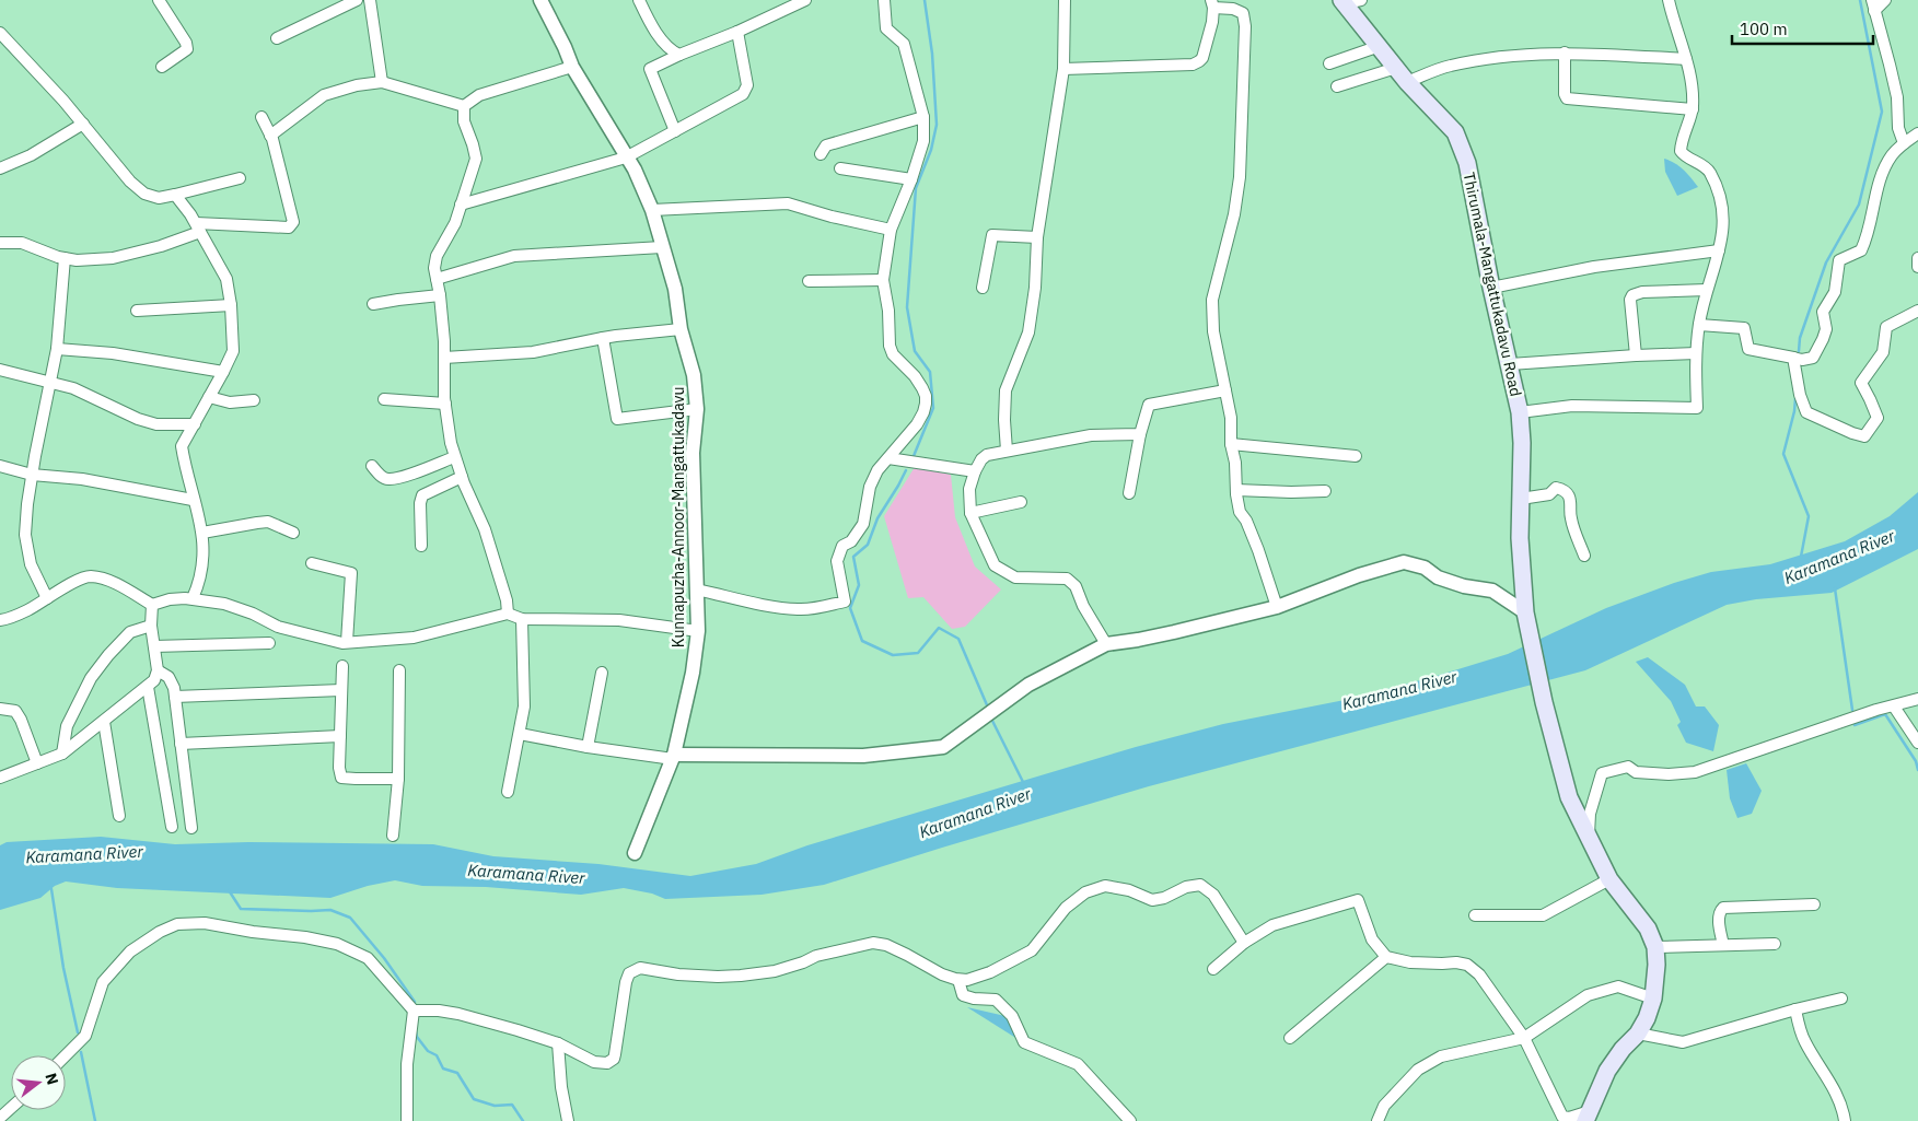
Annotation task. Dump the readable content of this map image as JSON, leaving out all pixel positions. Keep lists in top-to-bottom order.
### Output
{
  "streets": {
    "main road": ["Thirumala-Mangattukadavu Road"],
    "street": ["Kunnapuzha-Annoor-Mangattukadavu"]
  },
  "water": ["Karamana River"],
  "scale_bar": "100 m",
  "north": "right"
}
